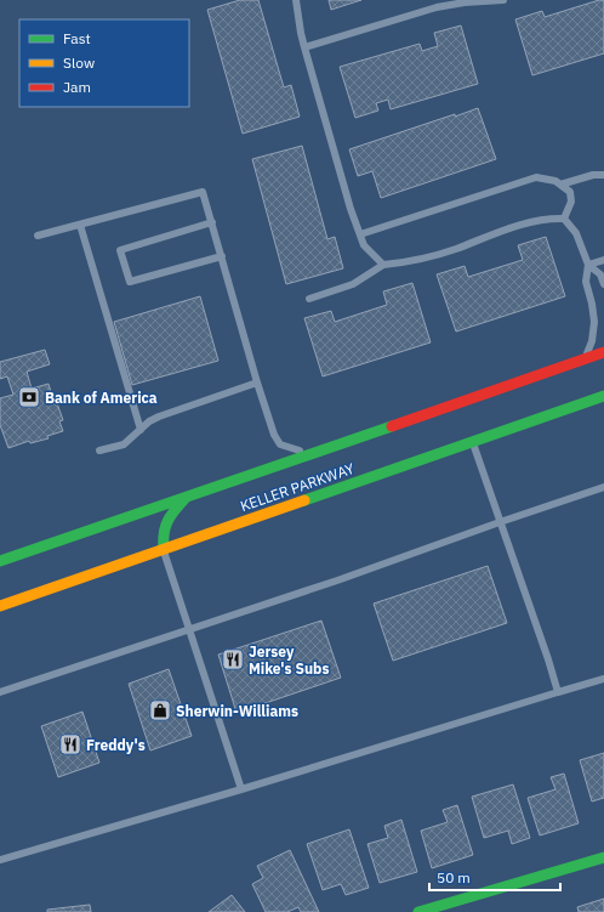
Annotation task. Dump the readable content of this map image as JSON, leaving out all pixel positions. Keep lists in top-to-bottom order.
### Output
{
  "streets": {
    "main road": ["KELLER PARKWAY"]
  },
  "places": {
    "bank": ["Bank of America"],
    "restaurant": ["Jersey Mike's Subs", "Freddy's"],
    "shop": ["Sherwin-Williams"]
  },
  "legend": ["Fast", "Slow", "Jam"],
  "scale_bar": "50 m"
}
